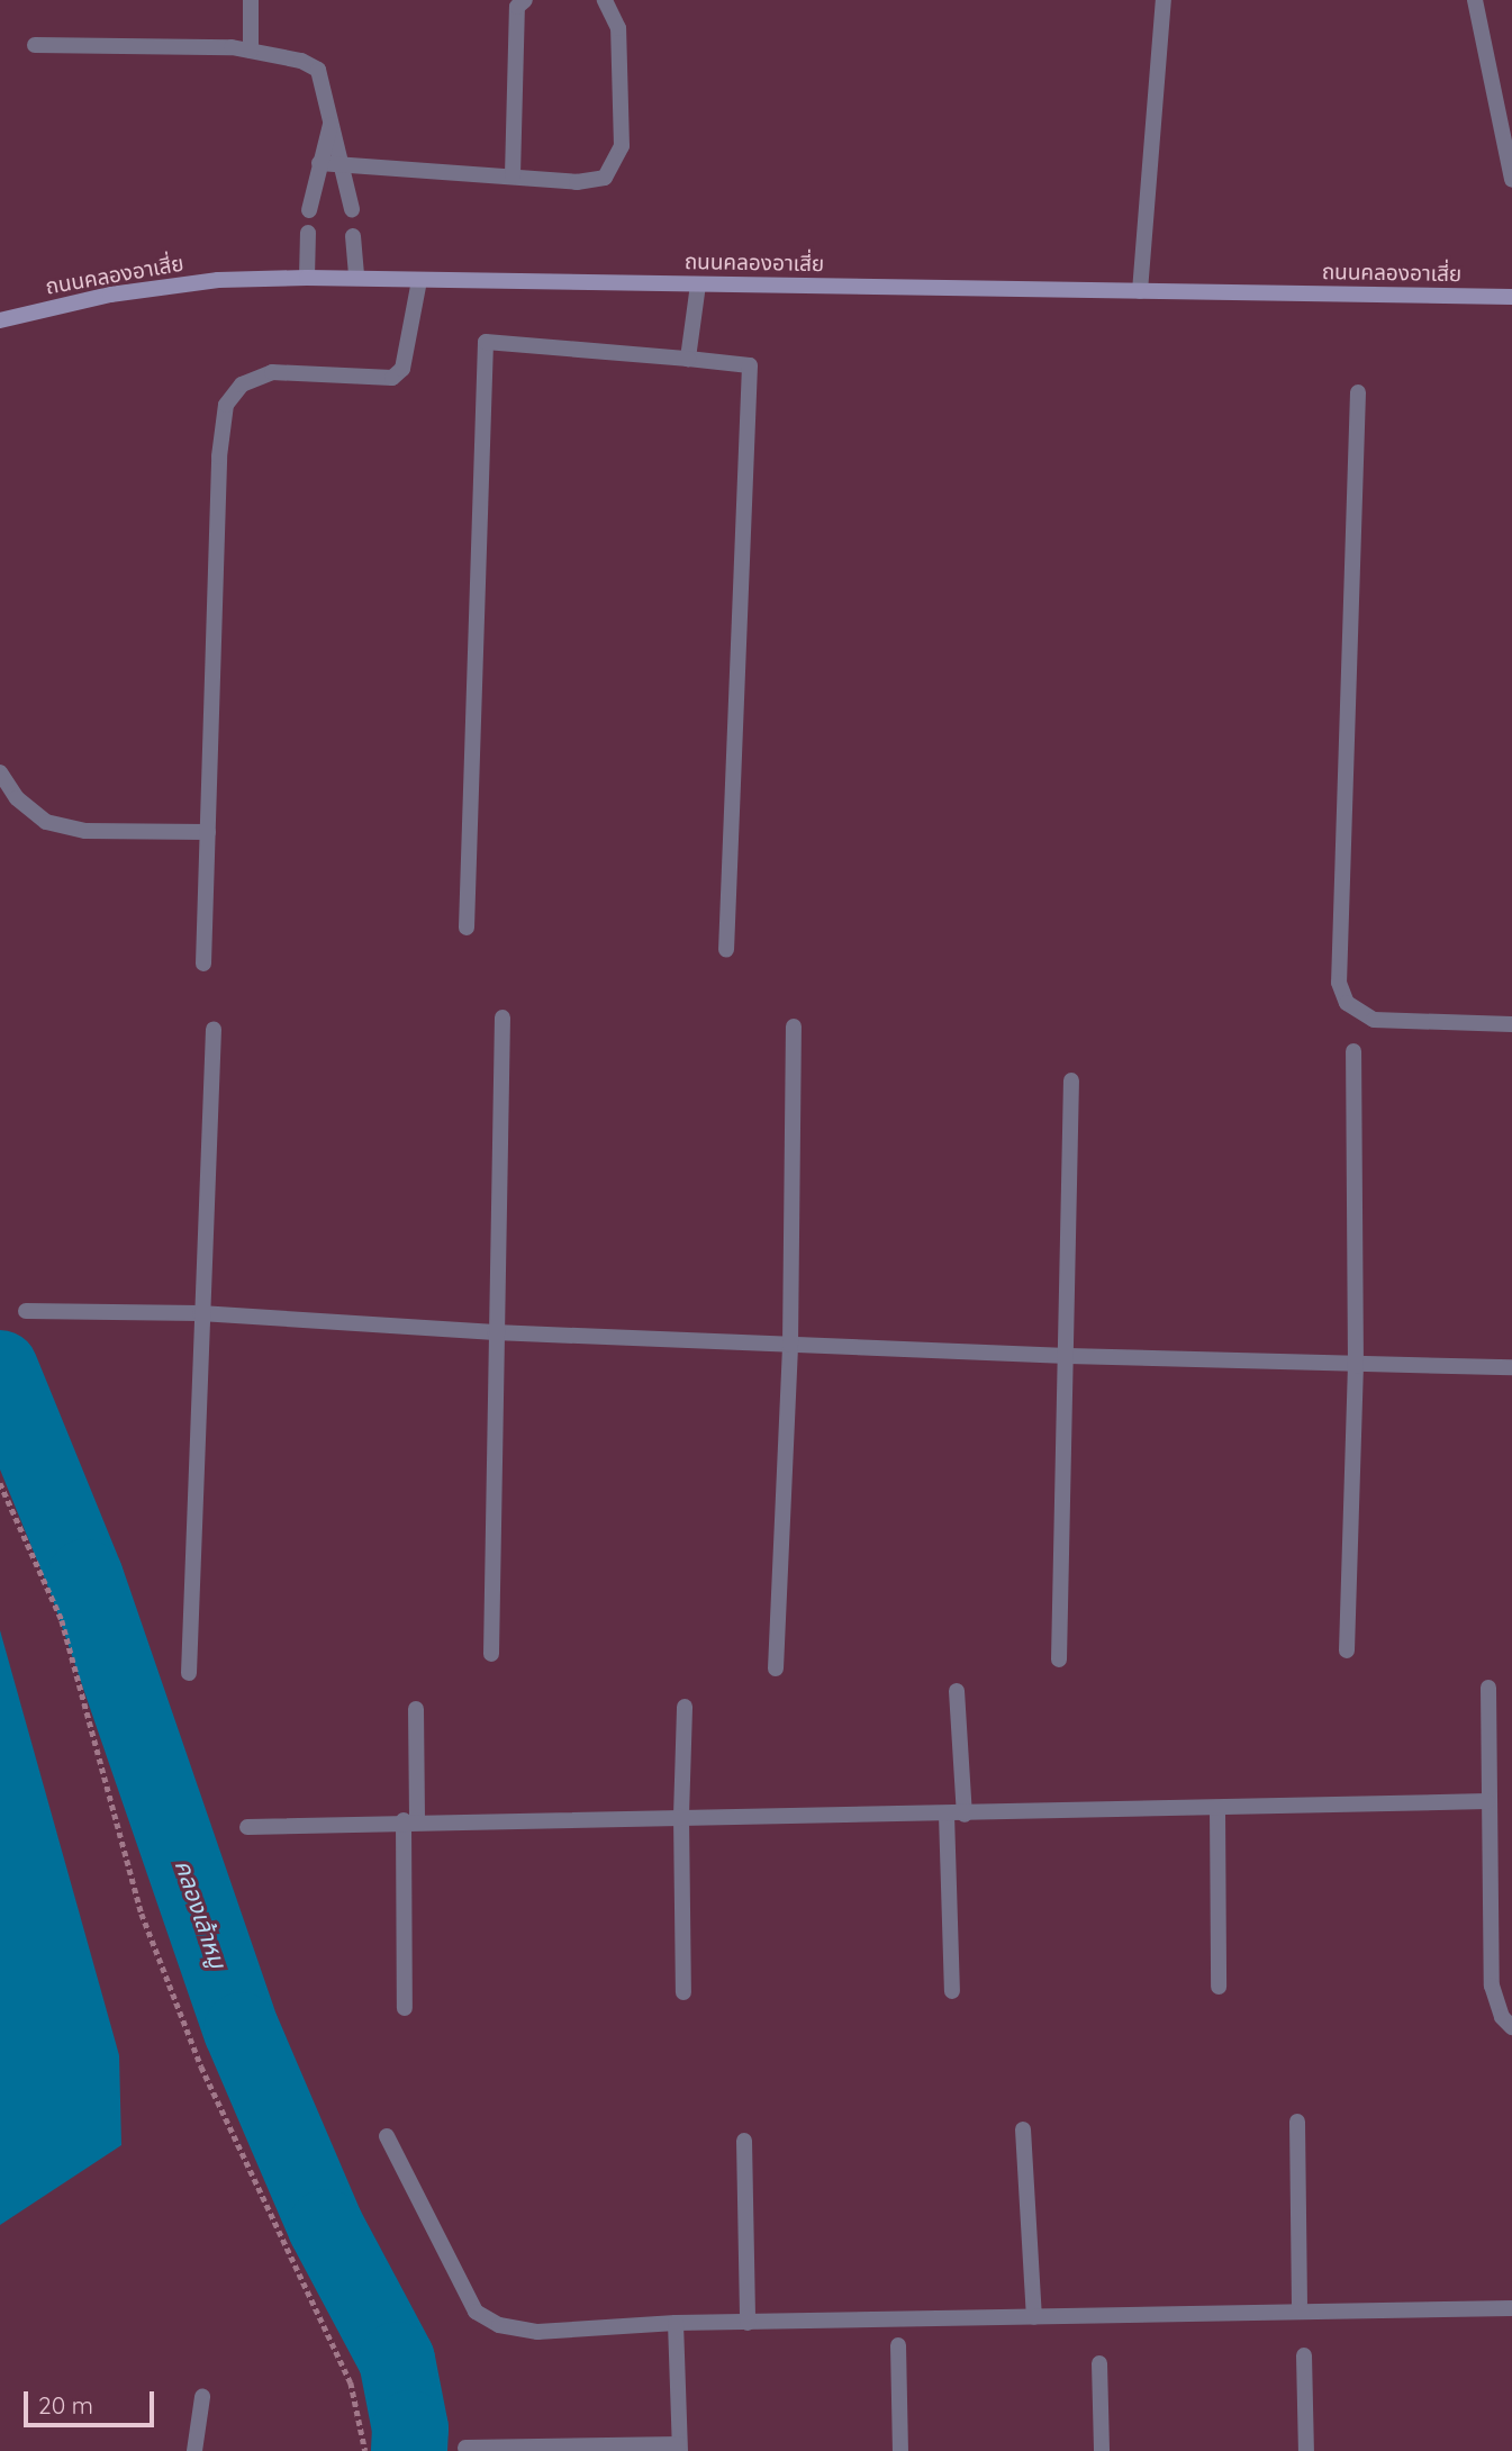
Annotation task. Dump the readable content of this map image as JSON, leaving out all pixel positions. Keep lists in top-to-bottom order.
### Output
{
  "streets": {
    "street": ["ถนนคลองอาเสี่ย"]
  },
  "water": ["คลองเล้าหมู"],
  "scale_bar": "20 m"
}
